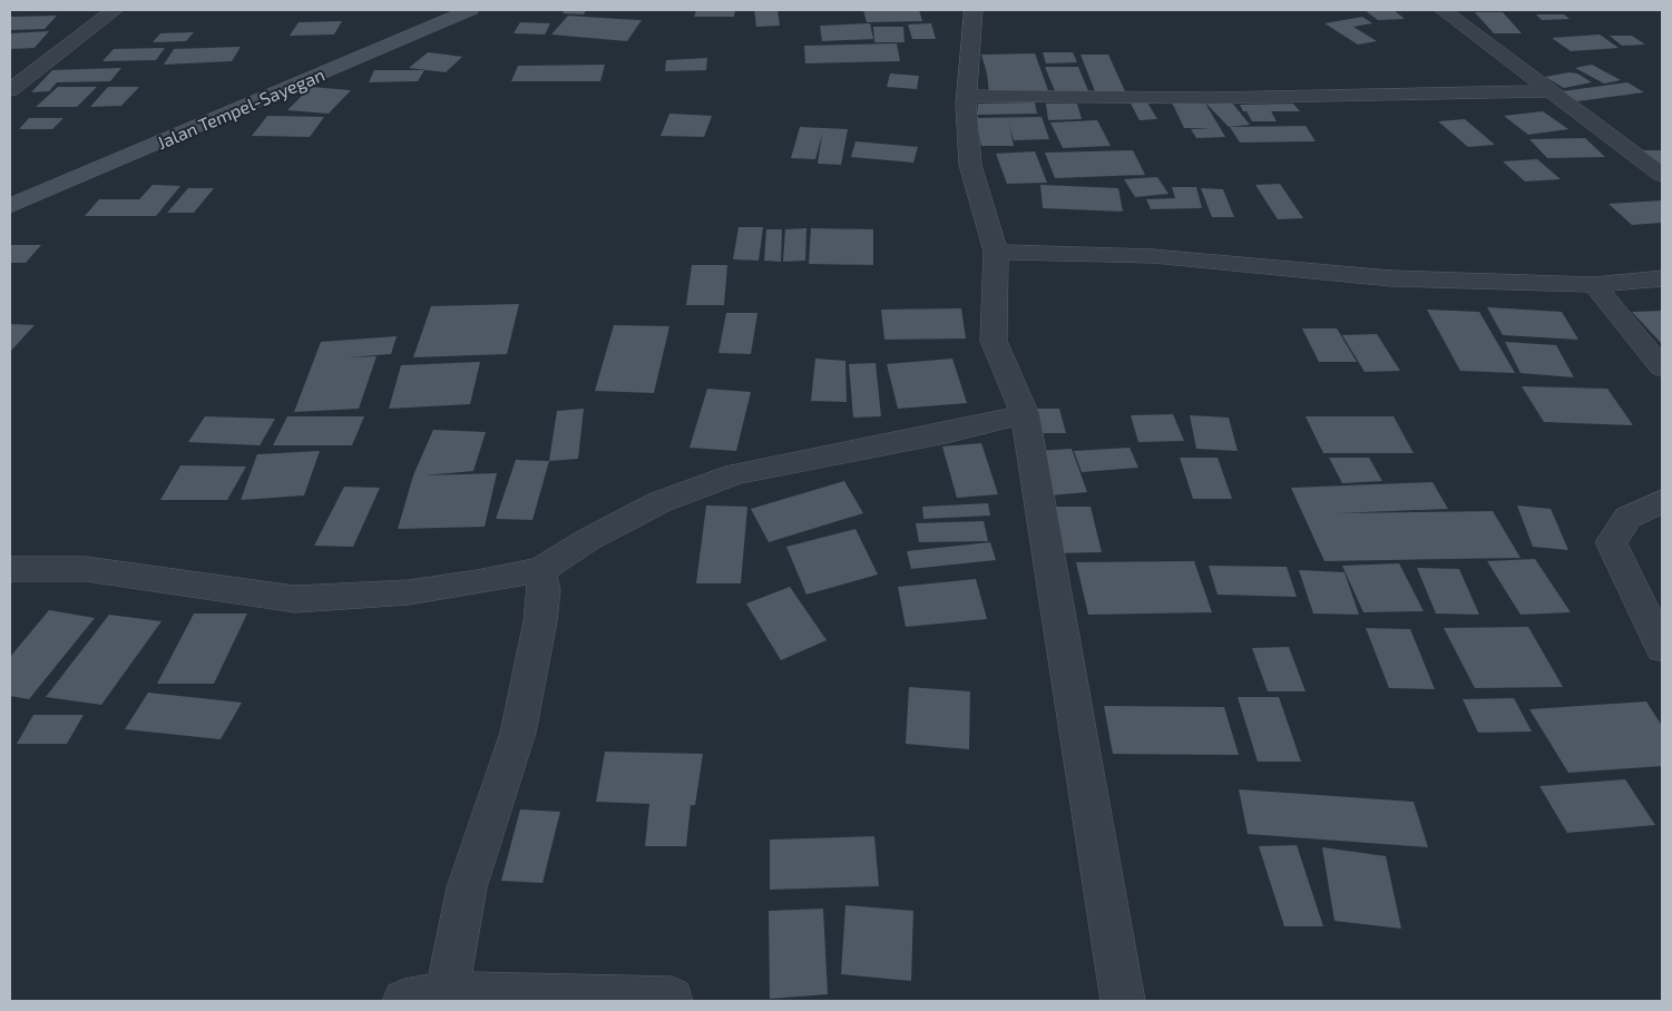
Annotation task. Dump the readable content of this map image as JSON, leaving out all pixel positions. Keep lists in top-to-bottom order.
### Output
{
  "streets": {
    "main road": ["Jalan Tempel-Sayegan"]
  }
}
